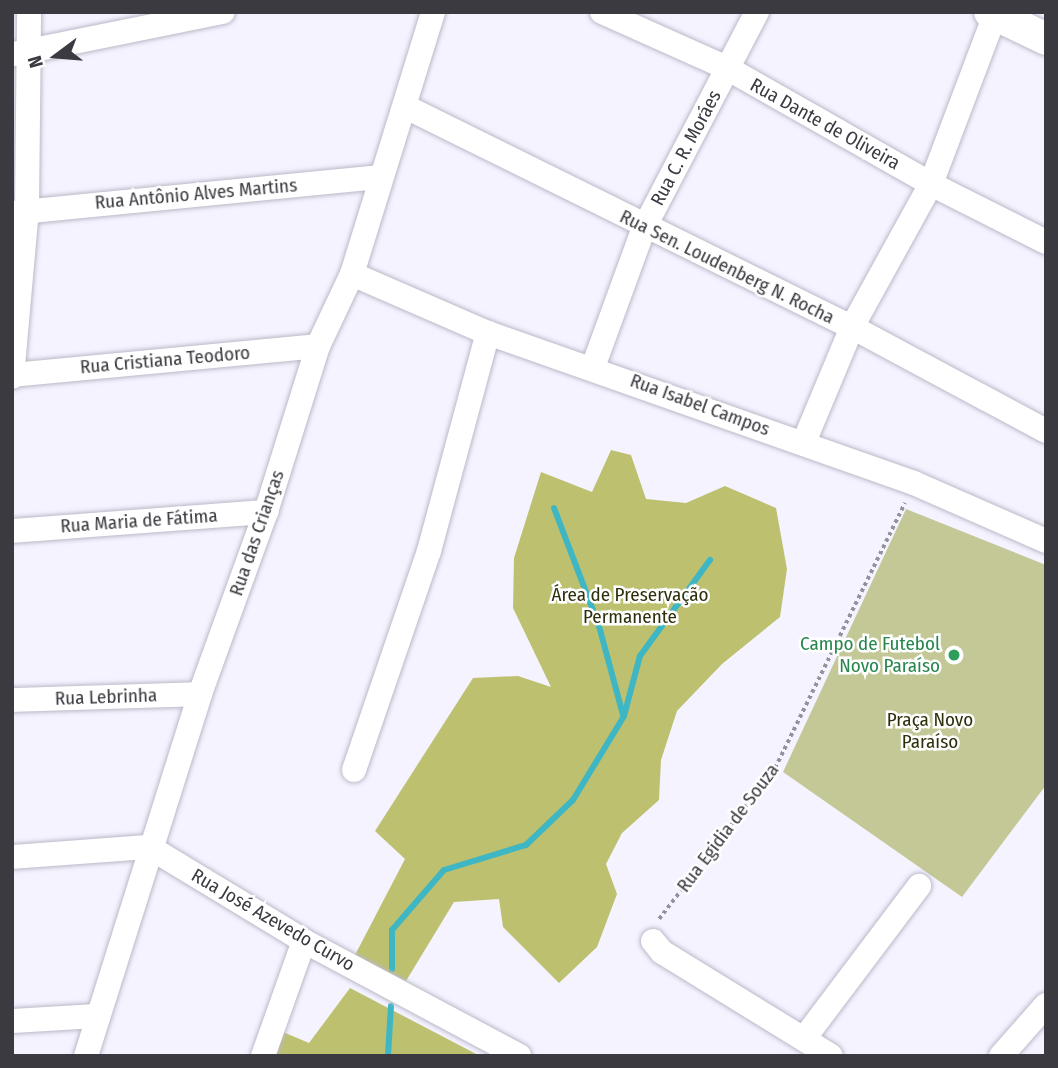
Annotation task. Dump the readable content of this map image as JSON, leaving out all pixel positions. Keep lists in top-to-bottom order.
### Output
{
  "streets": {
    "street": [
      "Rua Dante de Oliveira",
      "Rua C. R. Moráes",
      "Rua Antônio Alves Martins",
      "Rua Sen. Loudenberg N. Rocha",
      "Rua Cristiana Teodoro",
      "Rua Isabel Campos",
      "Rua Maria de Fátima",
      "Rua das Crianças",
      "Rua Lebrinha",
      "Rua José Azevedo Curvo"
    ],
    "path": ["Rua Egidia de Souza"]
  },
  "crossings": [
    ["Rua Dante de Oliveira", "Rua C. R. Moráes"],
    ["Rua C. R. Moráes", "Rua Sen. Loudenberg N. Rocha"],
    ["Rua C. R. Moráes", "Rua Isabel Campos"],
    ["Rua Antônio Alves Martins", "Rua das Crianças"],
    ["Rua Sen. Loudenberg N. Rocha", "Rua das Crianças"],
    ["Rua Cristiana Teodoro", "Rua das Crianças"],
    ["Rua Isabel Campos", "Rua das Crianças"],
    ["Rua Isabel Campos", "Rua Egidia de Souza"],
    ["Rua Maria de Fátima", "Rua das Crianças"],
    ["Rua das Crianças", "Rua Lebrinha"],
    ["Rua das Crianças", "Rua José Azevedo Curvo"]
  ],
  "parks": ["Área de Preservação Permanente", "Praça Novo Paraíso"],
  "places": ["Campo de Futebol Novo Paraíso"],
  "north": "left"
}
